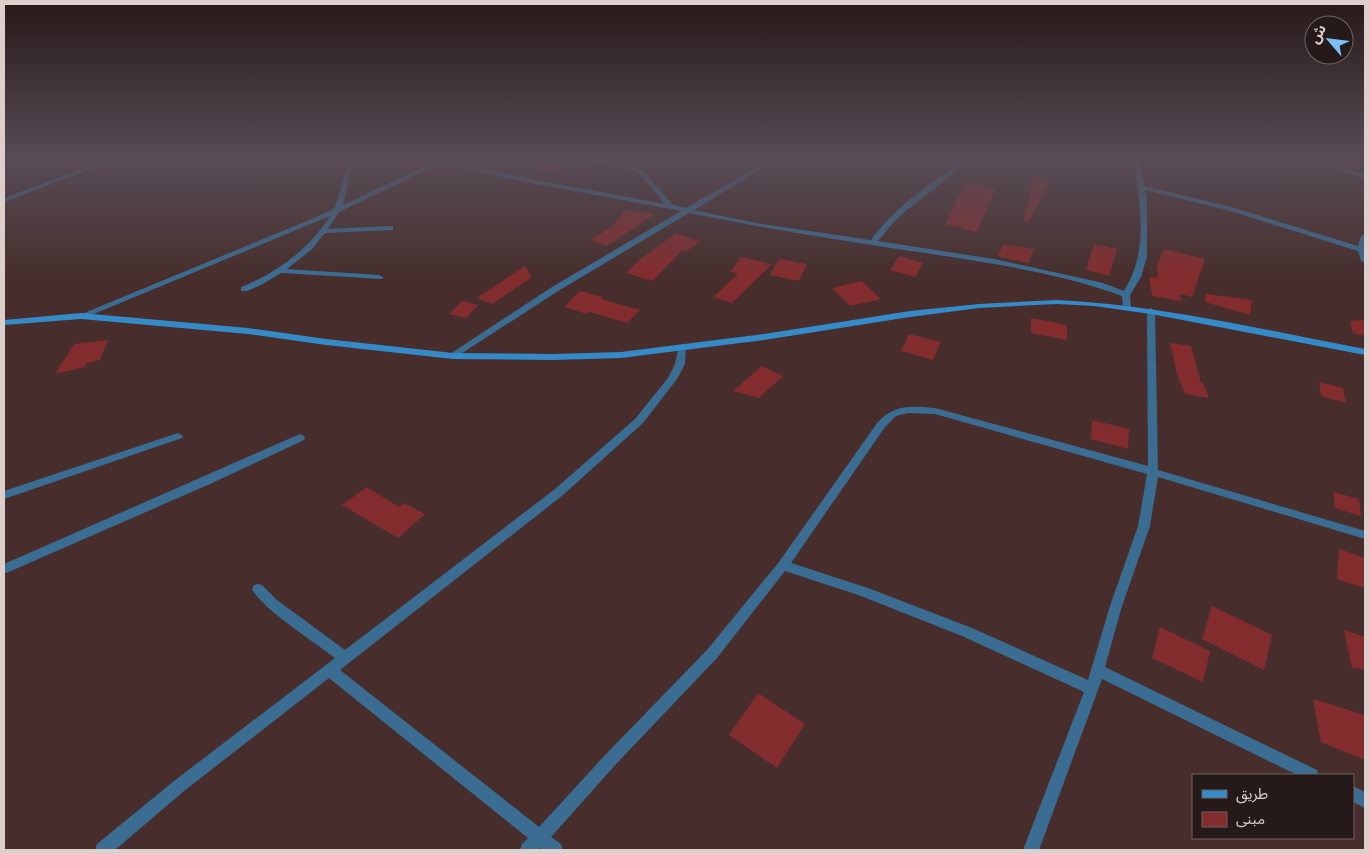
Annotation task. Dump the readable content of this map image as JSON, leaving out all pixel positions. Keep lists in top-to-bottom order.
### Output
{
  "legend": ["طريق", "مبنى"],
  "north": "top left"
}
